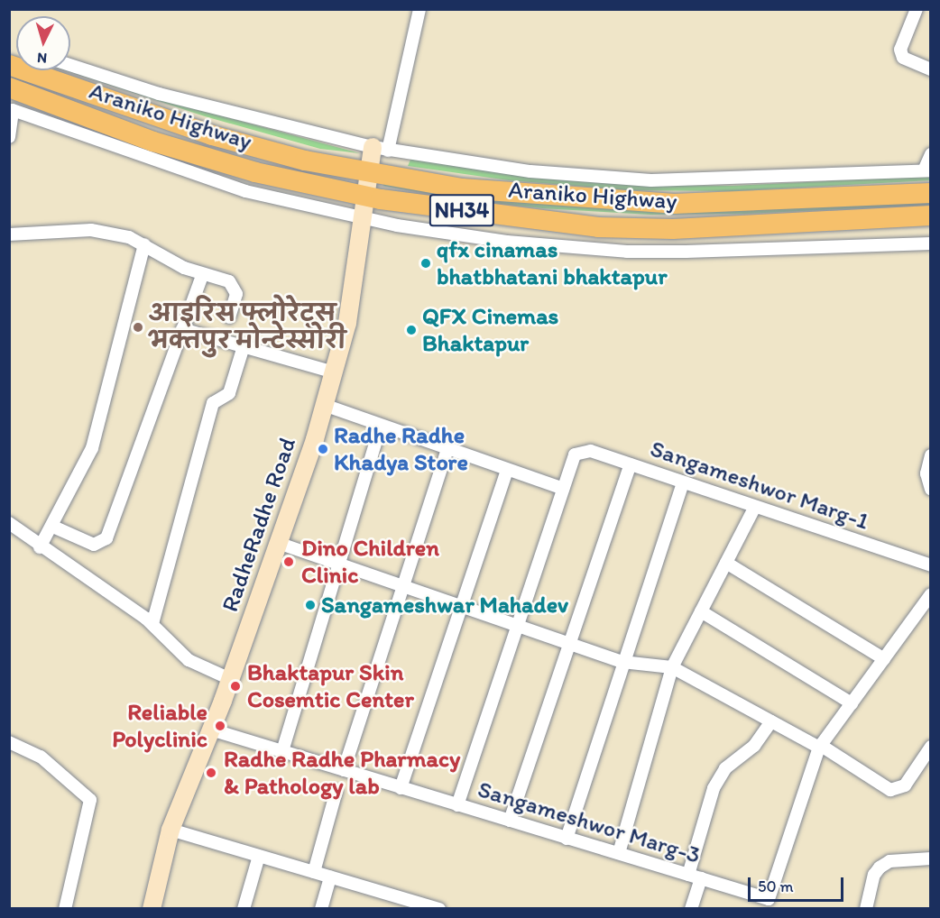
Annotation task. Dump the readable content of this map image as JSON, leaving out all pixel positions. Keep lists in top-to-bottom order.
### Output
{
  "streets": {
    "highway": ["Araniko Highway", "NH34"],
    "main road": ["RadheRadhe Road"],
    "street": ["Sangameshwor Marg-1", "Sangameshwor Marg-3"]
  },
  "crossings": [
    ["Araniko Highway", "RadheRadhe Road"],
    ["RadheRadhe Road", "Sangameshwor Marg-3"]
  ],
  "places": [
    "qfx cinamas bhatbhatani bhaktapur",
    "आइरिस फ्लोरेट्स भक्तपुर मोन्टेस्सोरी",
    "QFX Cinemas Bhaktapur",
    "Radhe Radhe Khadya Store",
    "Dino Children Clinic",
    "Sangameshwar Mahadev",
    "Bhaktapur Skin Cosemtic Center",
    "Reliable Polyclinic",
    "Radhe Radhe Pharmacy & Pathology lab"
  ],
  "scale_bar": "50 m",
  "north": "bottom"
}
